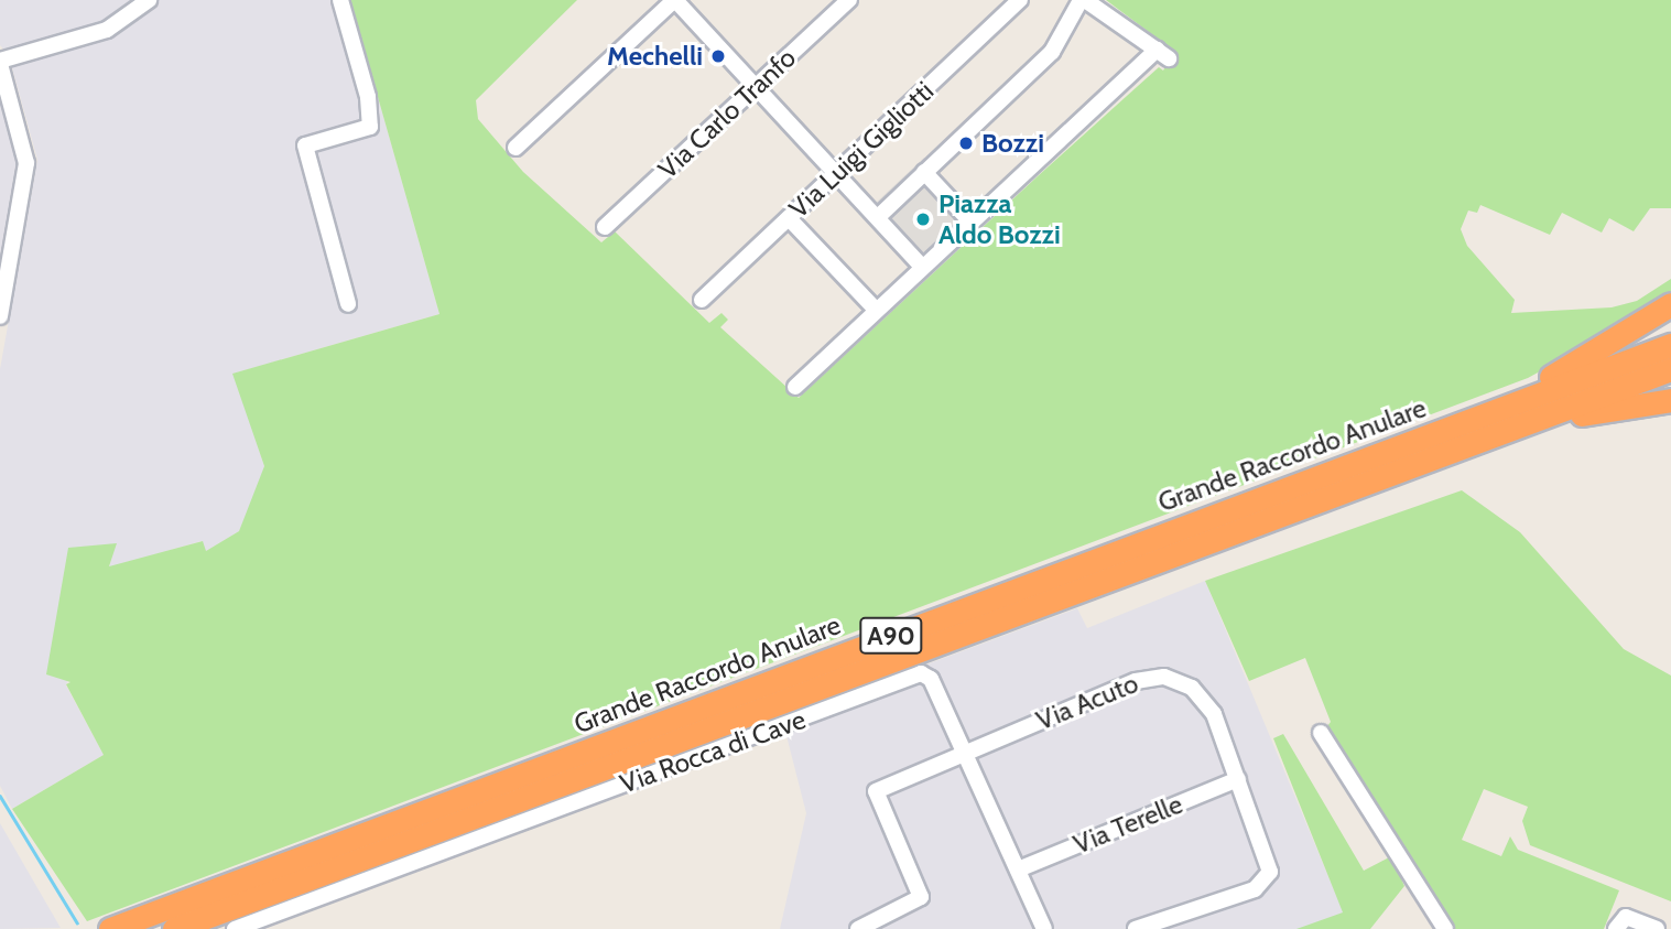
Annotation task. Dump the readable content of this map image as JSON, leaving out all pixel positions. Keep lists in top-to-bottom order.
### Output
{
  "streets": {
    "highway": ["Grande Raccordo Anulare", "A90"],
    "street": [
      "Via Carlo Tranfo",
      "Via Luigi Gigliotti",
      "Via Acuto",
      "Via Rocca di Cave",
      "Via Terelle"
    ]
  },
  "crossings": [
    ["Via Acuto", "Via Rocca di Cave"],
    ["Via Acuto", "Via Terelle"],
    ["Via Rocca di Cave", "Via Terelle"]
  ],
  "places": ["Mechelli", "Bozzi", "Piazza Aldo Bozzi"]
}
